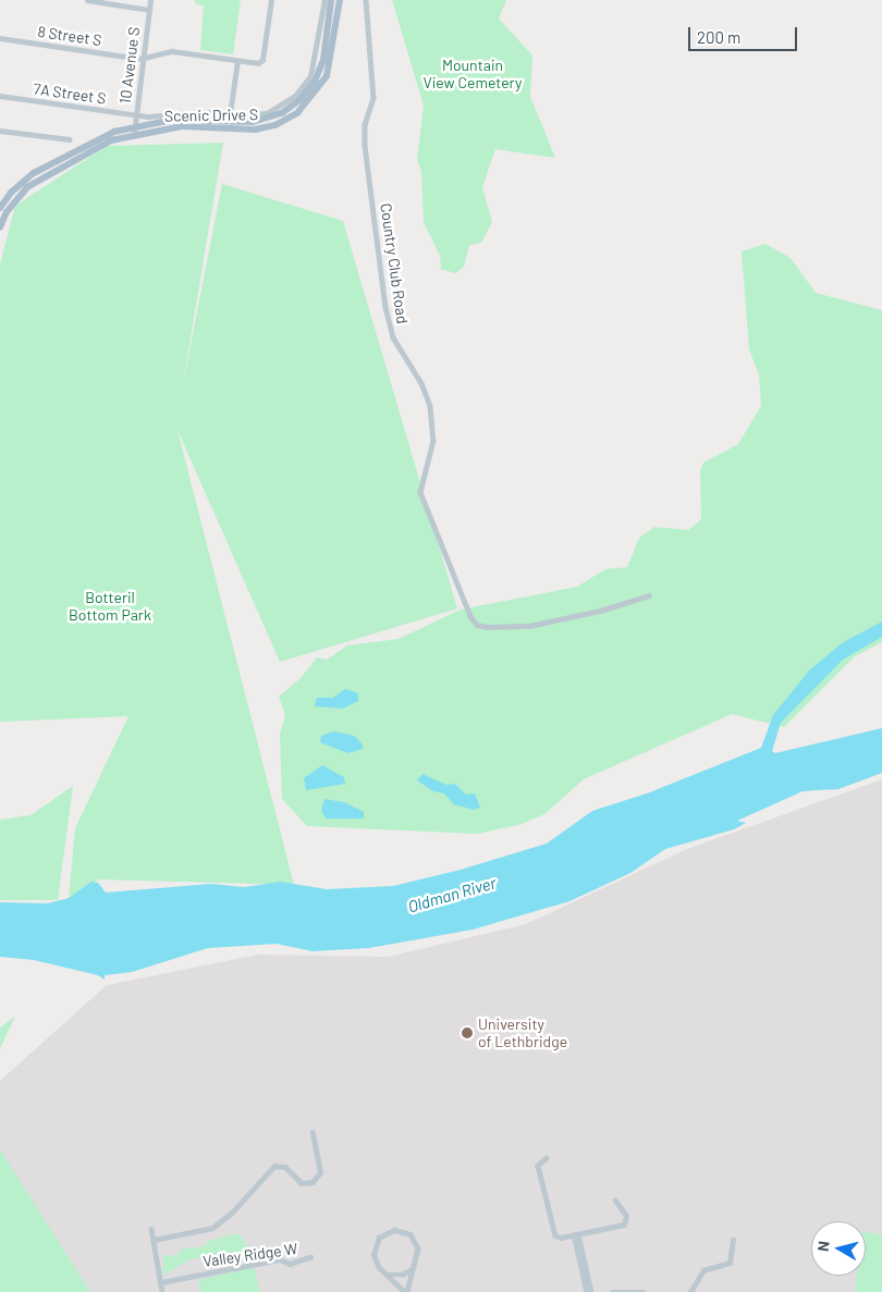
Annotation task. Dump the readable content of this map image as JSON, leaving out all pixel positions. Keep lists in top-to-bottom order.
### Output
{
  "streets": {
    "main road": ["Scenic Drive S"],
    "street": [
      "8 Street S",
      "10 Avenue S",
      "7A Street S",
      "Country Club Road",
      "Valley Ridge W"
    ]
  },
  "crossings": [
    ["8 Street S", "10 Avenue S"],
    ["10 Avenue S", "7A Street S"],
    ["10 Avenue S", "Scenic Drive S"],
    ["7A Street S", "Scenic Drive S"]
  ],
  "water": ["Oldman River"],
  "parks": ["Mountain View Cemetery", "Botteril Bottom Park"],
  "places": ["University of Lethbridge"],
  "scale_bar": "200 m",
  "north": "left"
}
